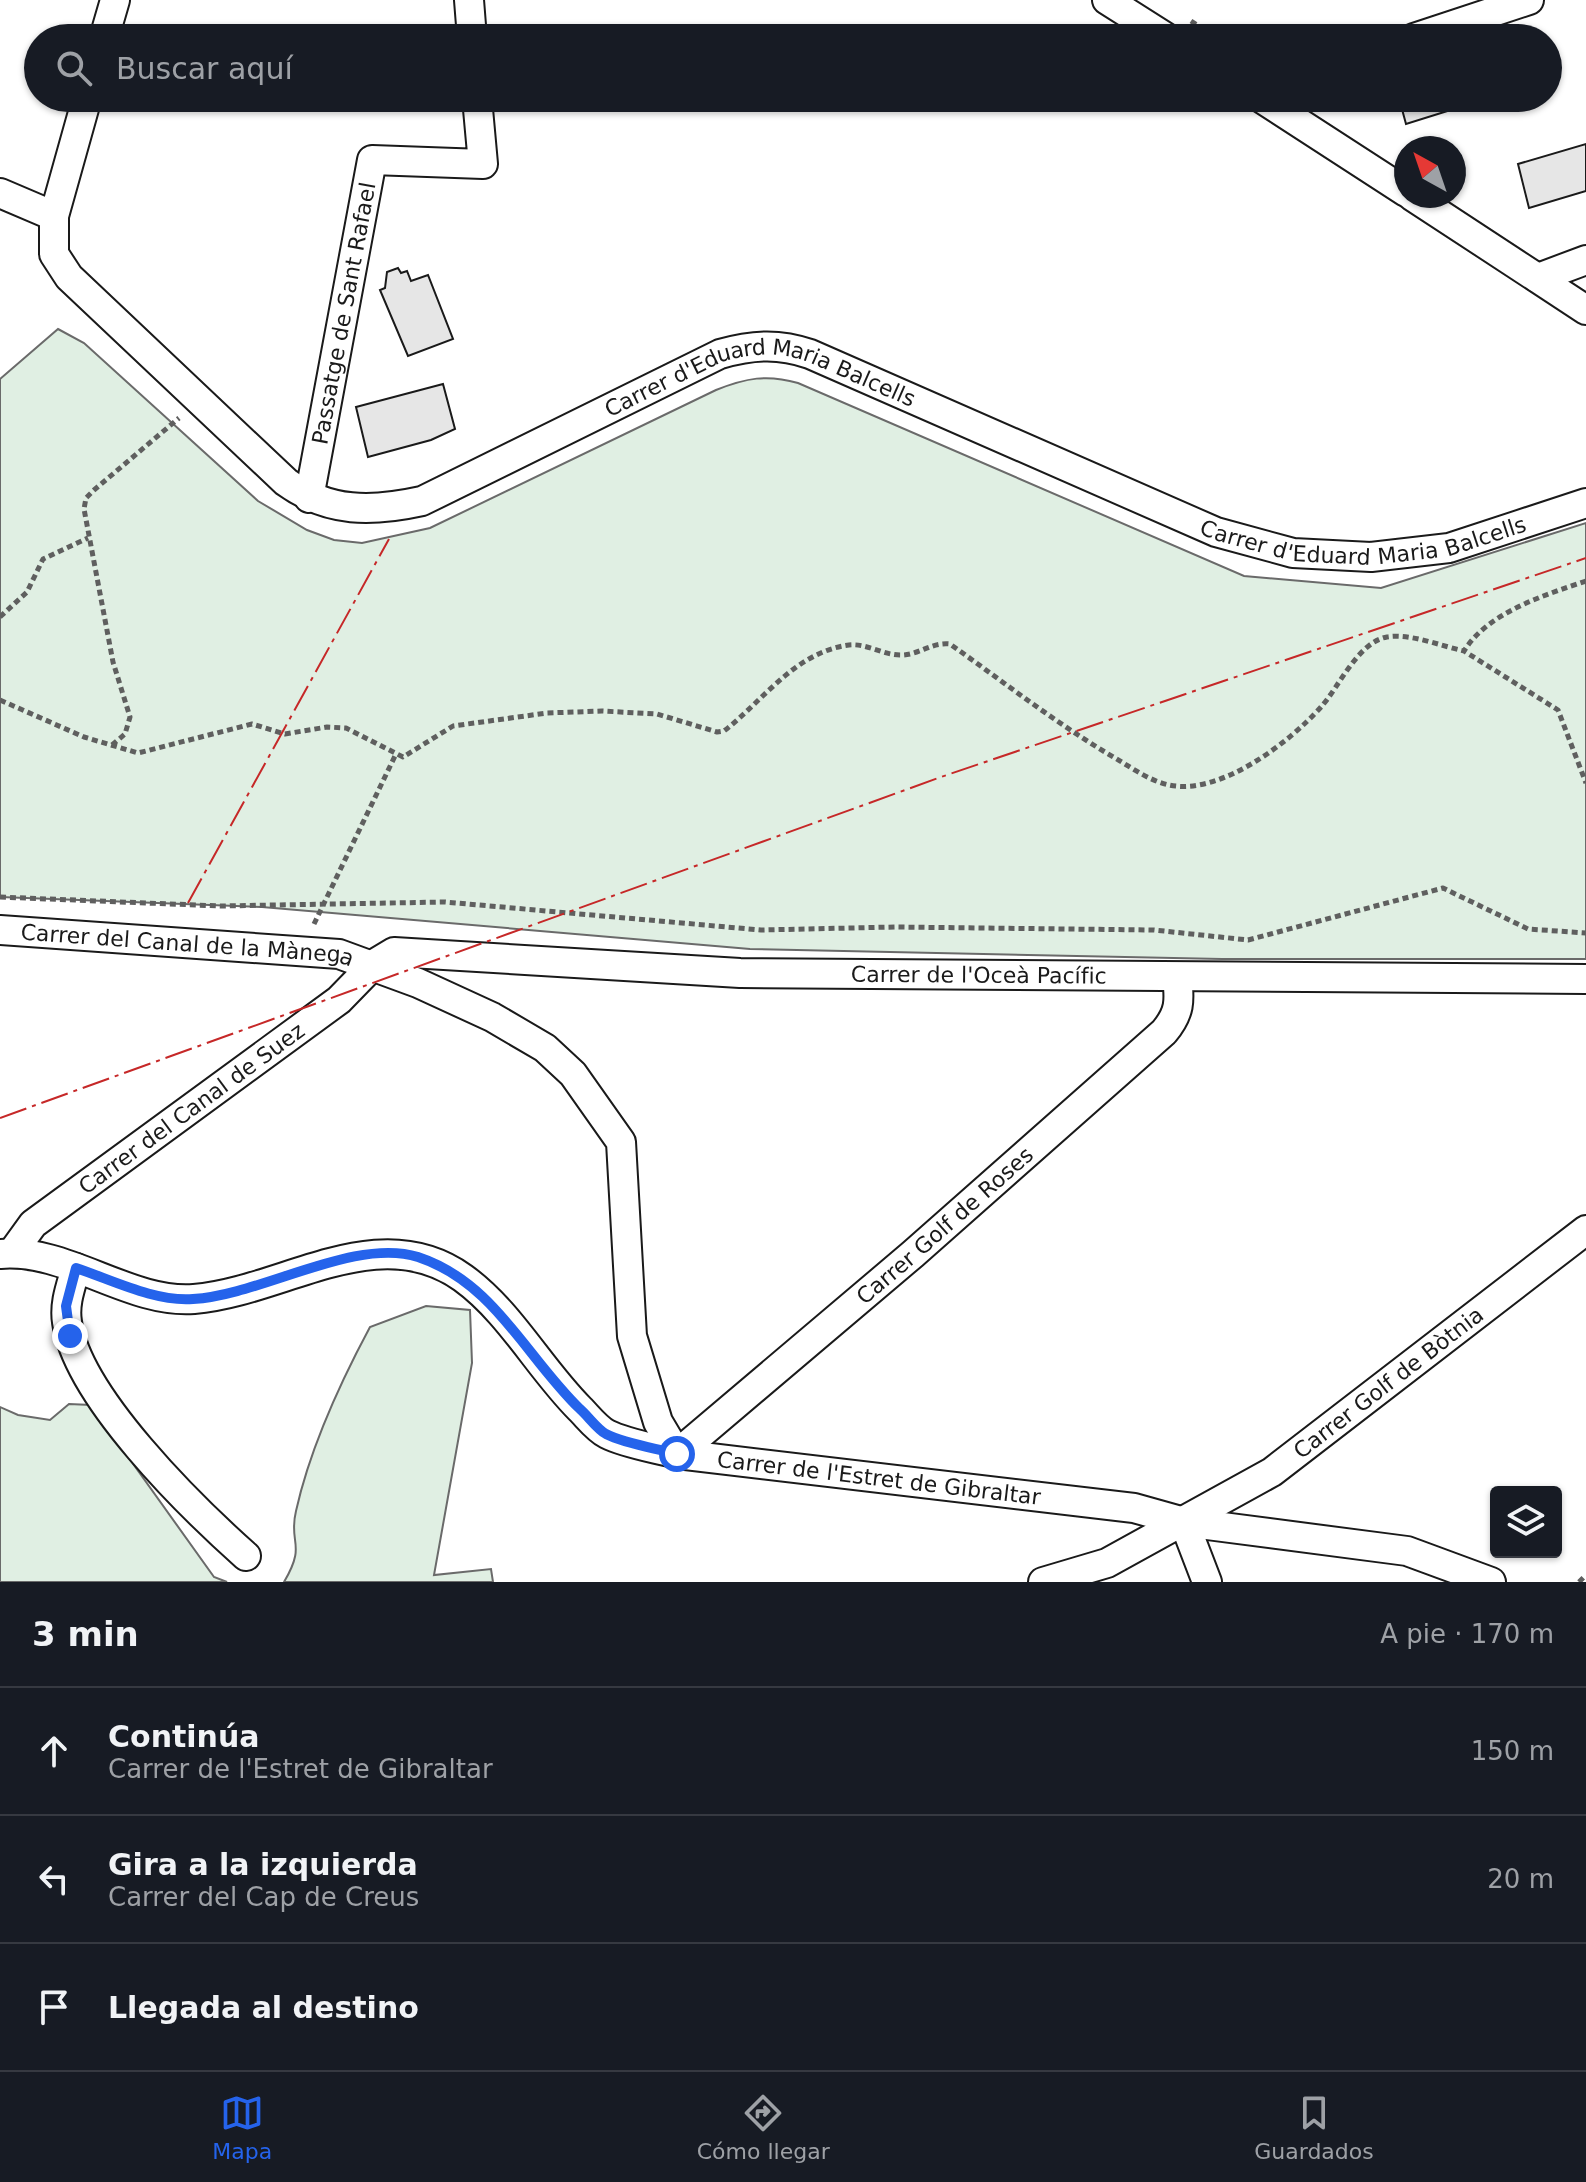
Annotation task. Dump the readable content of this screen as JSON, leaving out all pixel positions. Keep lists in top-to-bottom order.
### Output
{
  "streets": {
    "street": [
      "Passatge de Sant Rafael",
      "Carrer d'Eduard Maria Balcells",
      "Carrer del Canal de la Mànega",
      "Carrer de l'Oceà Pacífic",
      "Carrer del Canal de Suez",
      "Carrer Golf de Roses",
      "Carrer Golf de Bòtnia",
      "Carrer de l'Estret de Gibraltar"
    ]
  },
  "crossings": [
    ["Passatge de Sant Rafael", "Carrer d'Eduard Maria Balcells"],
    ["Carrer del Canal de la Mànega", "Carrer de l'Oceà Pacífic"],
    ["Carrer del Canal de la Mànega", "Carrer del Canal de Suez"],
    ["Carrer del Canal de la Mànega", "Carrer Golf de Roses"],
    ["Carrer del Canal de la Mànega", "Carrer de l'Estret de Gibraltar"],
    ["Carrer de l'Oceà Pacífic", "Carrer del Canal de Suez"],
    ["Carrer de l'Oceà Pacífic", "Carrer Golf de Roses"],
    ["Carrer del Canal de Suez", "Carrer de l'Estret de Gibraltar"],
    ["Carrer Golf de Roses", "Carrer de l'Estret de Gibraltar"],
    ["Carrer Golf de Bòtnia", "Carrer de l'Estret de Gibraltar"]
  ],
  "north": "top left",
  "page": {
    "search": "Buscar aquí",
    "heading": ["3 min", "A pie · 170 m"],
    "list": [
      ["Continúa", "Carrer de l'Estret de Gibraltar", "150 m"],
      ["Gira a la izquierda", "Carrer del Cap de Creus", "20 m"],
      "Llegada al destino"
    ],
    "nav": ["Mapa", "Cómo llegar", "Guardados"]
  }
}
